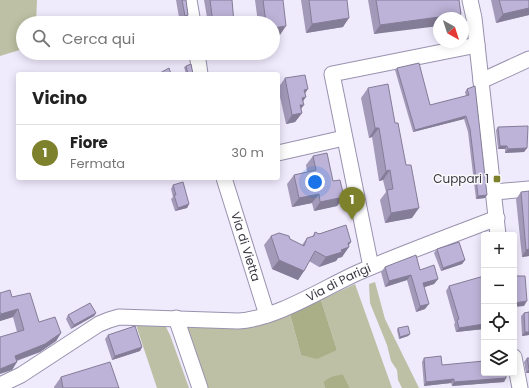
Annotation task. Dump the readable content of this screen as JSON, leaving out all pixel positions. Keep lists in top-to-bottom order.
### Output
{
  "streets": {
    "street": ["Via di Vietta", "Via di Parigi"]
  },
  "crossings": [
    ["Via di Vietta", "Via di Parigi"]
  ],
  "places": {
    "transit": ["Cuppari 1"]
  },
  "north": "bottom right",
  "page": {
    "search": "Cerca qui",
    "heading": "Vicino",
    "list": [
      {
        "mark": "1",
        "name": "Fiore",
        "note": "Fermata",
        "value": "30 m"
      }
    ],
    "pins": "1",
    "map_buttons": ["+", "−"]
  }
}
